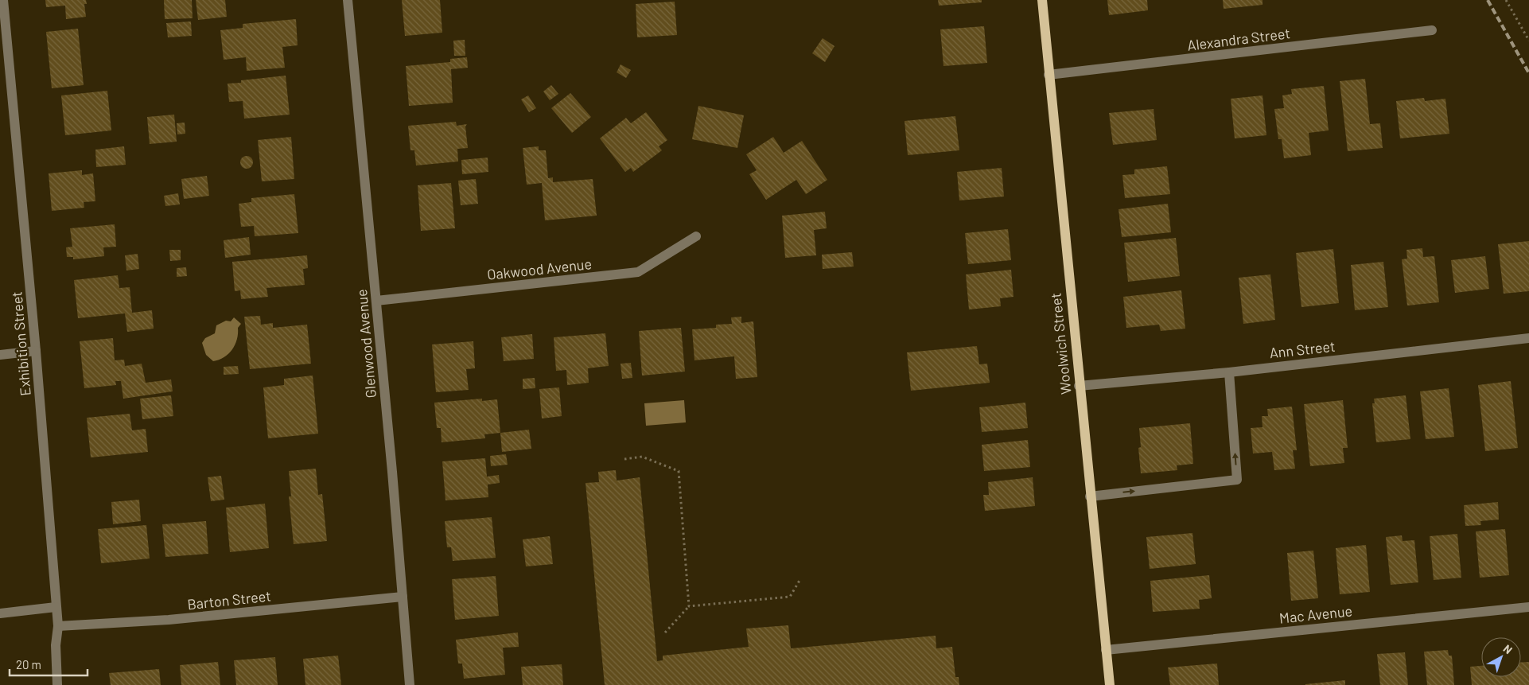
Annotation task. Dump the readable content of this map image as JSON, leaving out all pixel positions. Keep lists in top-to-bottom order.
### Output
{
  "streets": {
    "main road": ["Woolwich Street"],
    "street": [
      "Alexandra Street",
      "Oakwood Avenue",
      "Exhibition Street",
      "Glenwood Avenue",
      "Ann Street",
      "Barton Street",
      "Mac Avenue"
    ]
  },
  "crossings": [
    ["Alexandra Street", "Woolwich Street"],
    ["Oakwood Avenue", "Glenwood Avenue"],
    ["Exhibition Street", "Barton Street"],
    ["Glenwood Avenue", "Barton Street"],
    ["Woolwich Street", "Ann Street"],
    ["Woolwich Street", "Mac Avenue"]
  ],
  "scale_bar": "20 m",
  "north": "top right"
}
